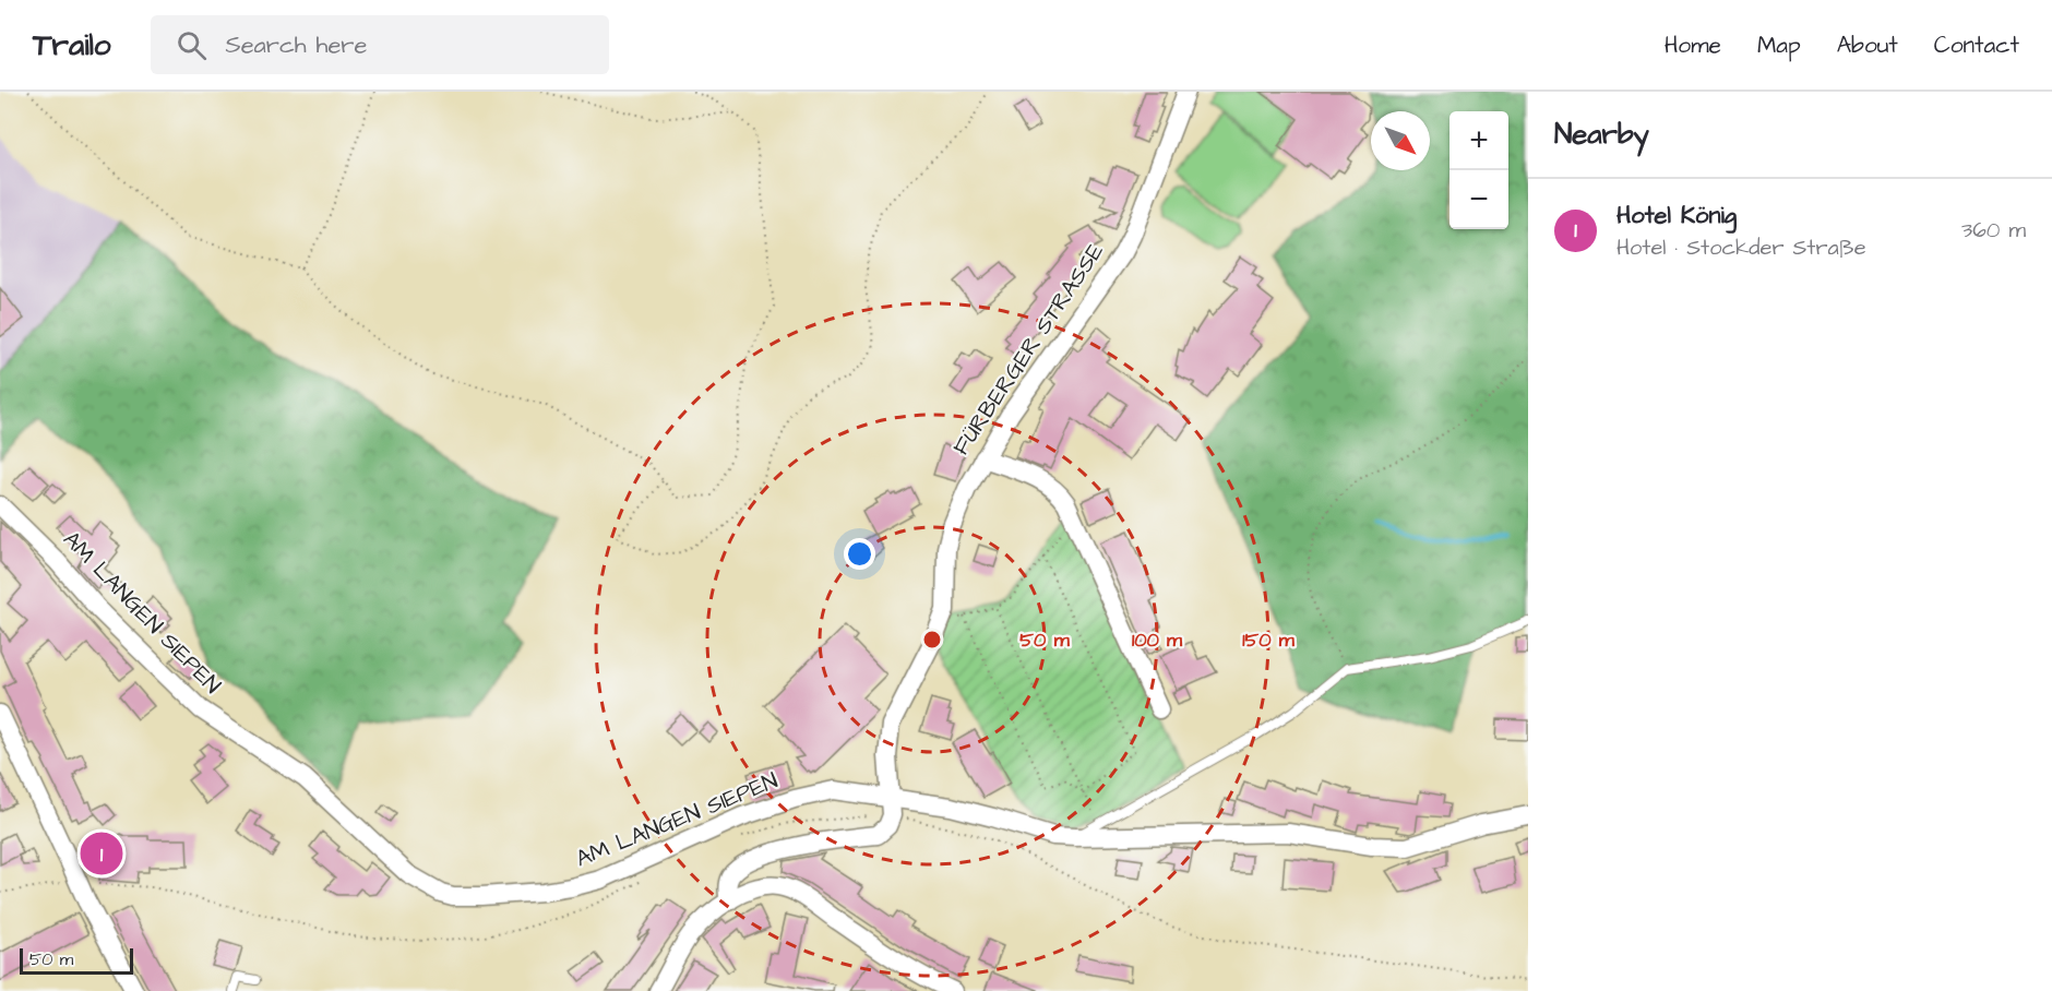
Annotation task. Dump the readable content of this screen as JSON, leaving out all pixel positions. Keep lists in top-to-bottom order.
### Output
{
  "streets": {
    "street": ["FÜRBERGER STRASSE", "AM LANGEN SIEPEN"]
  },
  "crossings": [
    ["FÜRBERGER STRASSE", "AM LANGEN SIEPEN"]
  ],
  "scale_bar": "50 m",
  "north": "bottom right",
  "page": {
    "header": "Trailo",
    "search": "Search here",
    "nav": [
      "Home",
      "Map",
      "About",
      "Contact"
    ],
    "heading": "Nearby",
    "map_buttons": ["+", "−"],
    "list": [
      {
        "mark": "1",
        "name": "Hotel König",
        "note": "Hotel · Stockder Straße",
        "value": "360 m"
      }
    ],
    "pins": "1",
    "scale": "50 m"
  },
  "rings": ["50 m", "100 m", "150 m"]
}
